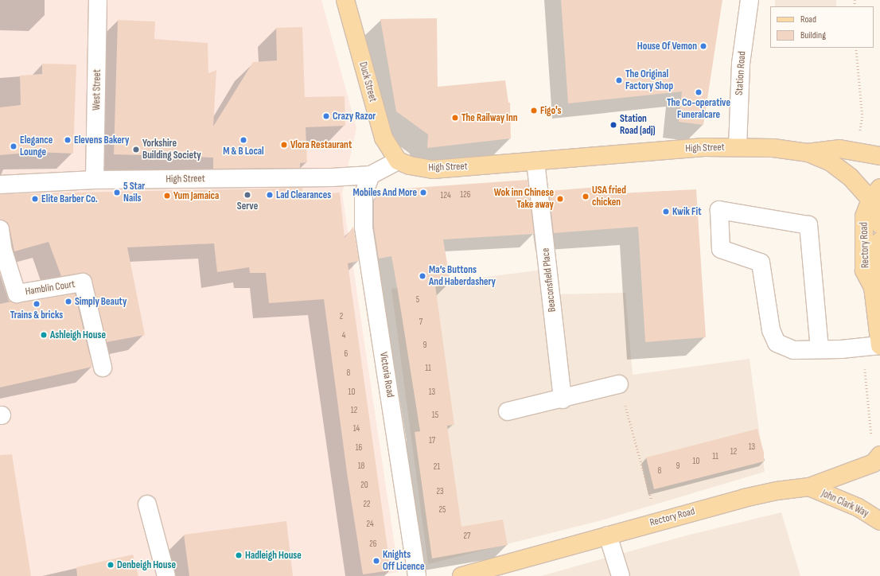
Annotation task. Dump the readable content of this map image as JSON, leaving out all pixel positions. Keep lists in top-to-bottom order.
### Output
{
  "streets": {
    "main road": [
      "Duck Street",
      "High Street",
      "Rectory Road",
      "John Clark Way"
    ],
    "street": [
      "Station Road",
      "West Street",
      "Beaconsfield Place",
      "Hamblin Court",
      "Victoria Road"
    ]
  },
  "crossings": [
    ["Station Road", "High Street"],
    ["Duck Street", "High Street"],
    ["West Street", "High Street"],
    ["High Street", "Beaconsfield Place"],
    ["High Street", "Victoria Road"],
    ["Rectory Road", "John Clark Way"]
  ],
  "places": [
    "House Of Vemon",
    "The Original Factory Shop",
    "The Co-operative Funeralcare",
    "Figo's",
    "Crazy Razor",
    "The Railway Inn",
    "Station Road (adj)",
    "Elevens Bakery",
    "M & B Local",
    "Vlora Restaurant",
    "Elegance Lounge",
    "Yorkshire Building Society",
    "5 Star Nails",
    "Mobiles And More",
    "Serve",
    "Lad Clearances",
    "Yum Jamaica",
    "USA fried chicken",
    "Elite Barber Co.",
    "Wok inn Chinese Take away",
    "Kwik Fit",
    "Ma’s Buttons And Haberdashery",
    "Simply Beauty",
    "Trains & bricks",
    "Ashleigh House",
    "Hadleigh House",
    "Knights Off Licence",
    "Denbeigh House"
  ],
  "house_numbers": [
    "126",
    "124",
    "5",
    "2",
    "7",
    "4",
    "9",
    "6",
    "11",
    "8",
    "10",
    "13",
    "12",
    "15",
    "14",
    "17",
    "13",
    "16",
    "12",
    "11",
    "10",
    "18",
    "9",
    "21",
    "8",
    "20",
    "23",
    "22",
    "25",
    "24",
    "27",
    "26"
  ],
  "legend": ["Road", "Building"]
}
